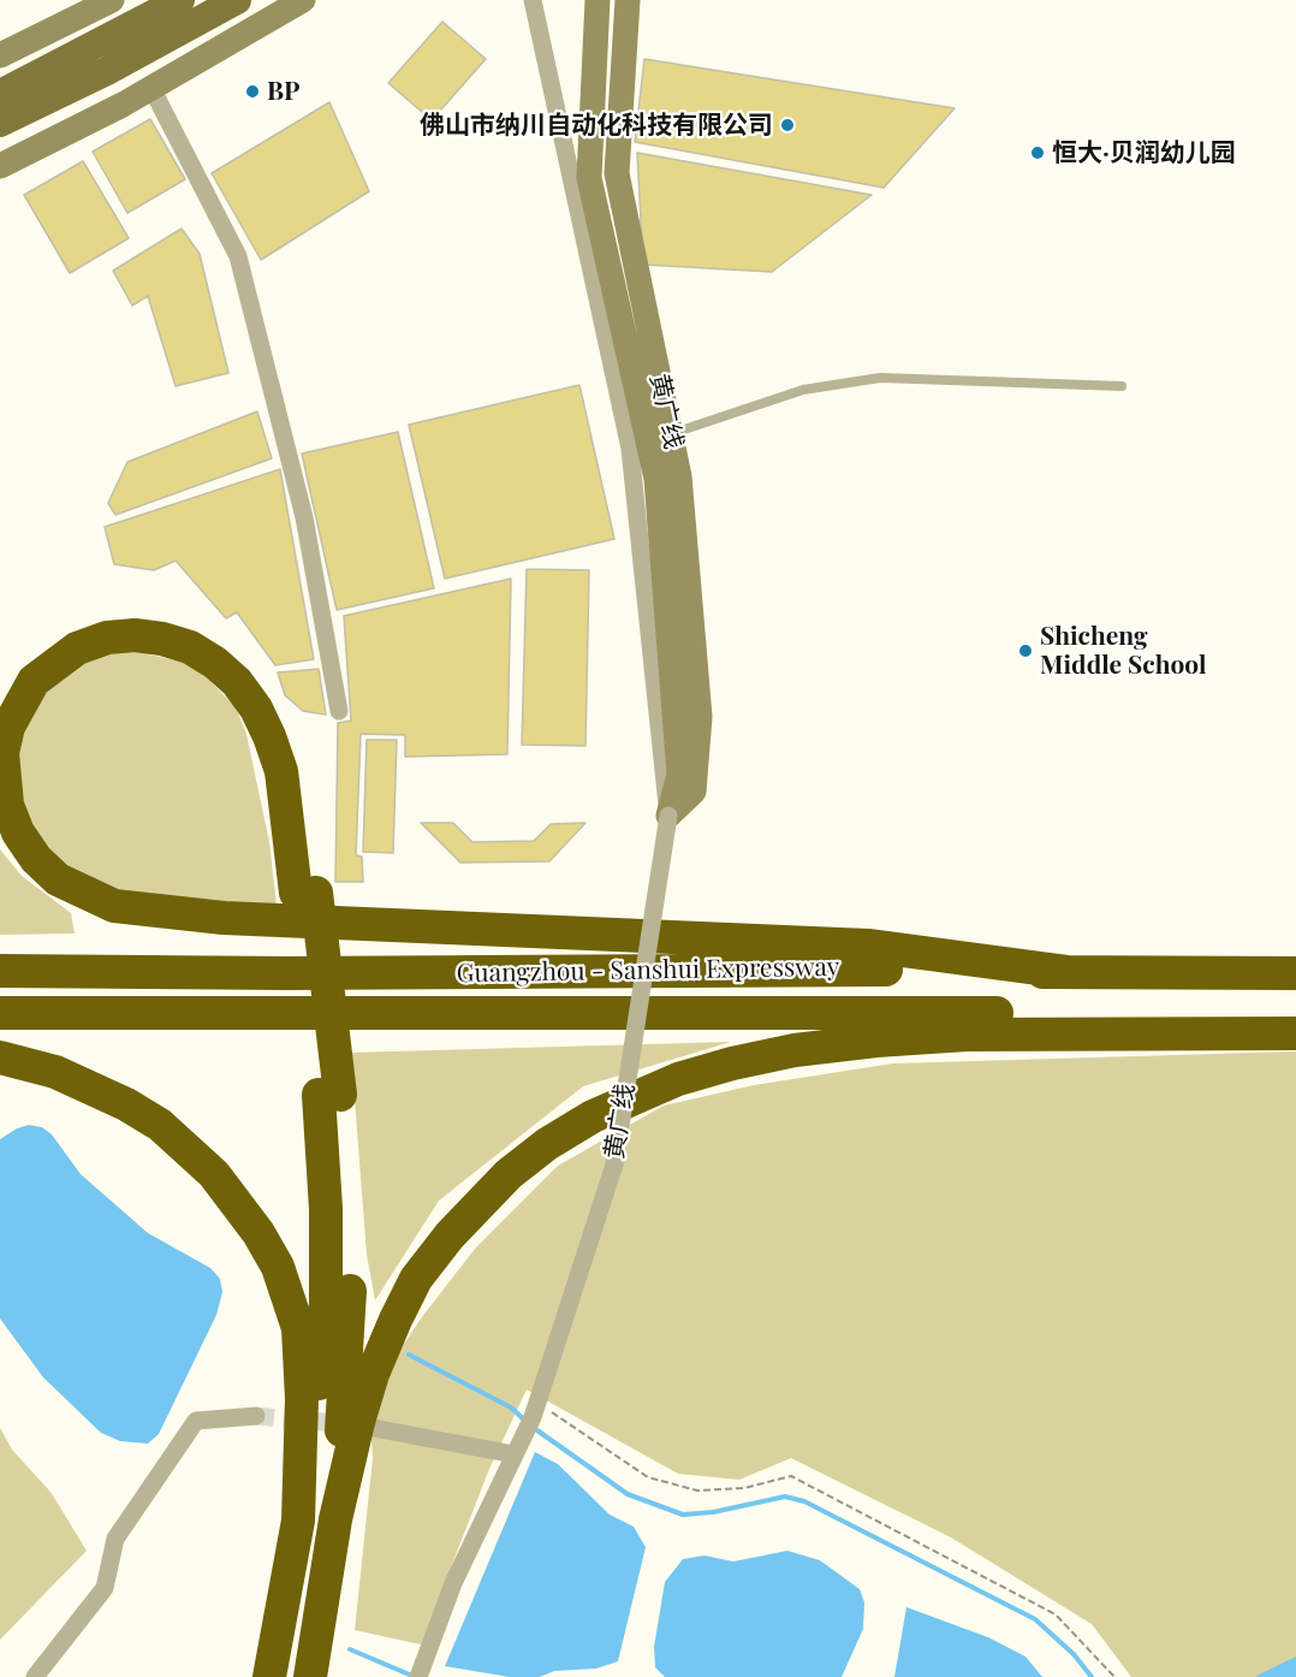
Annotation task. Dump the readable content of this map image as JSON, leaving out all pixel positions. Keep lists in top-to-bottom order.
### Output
{
  "streets": {
    "highway": ["Guangzhou - Sanshui Expressway"],
    "street": ["黄广线"]
  },
  "places": [
    "BP",
    "佛山市纳川自动化科技有限公司",
    "恒大·贝润幼儿园",
    "Shicheng Middle School"
  ]
}
